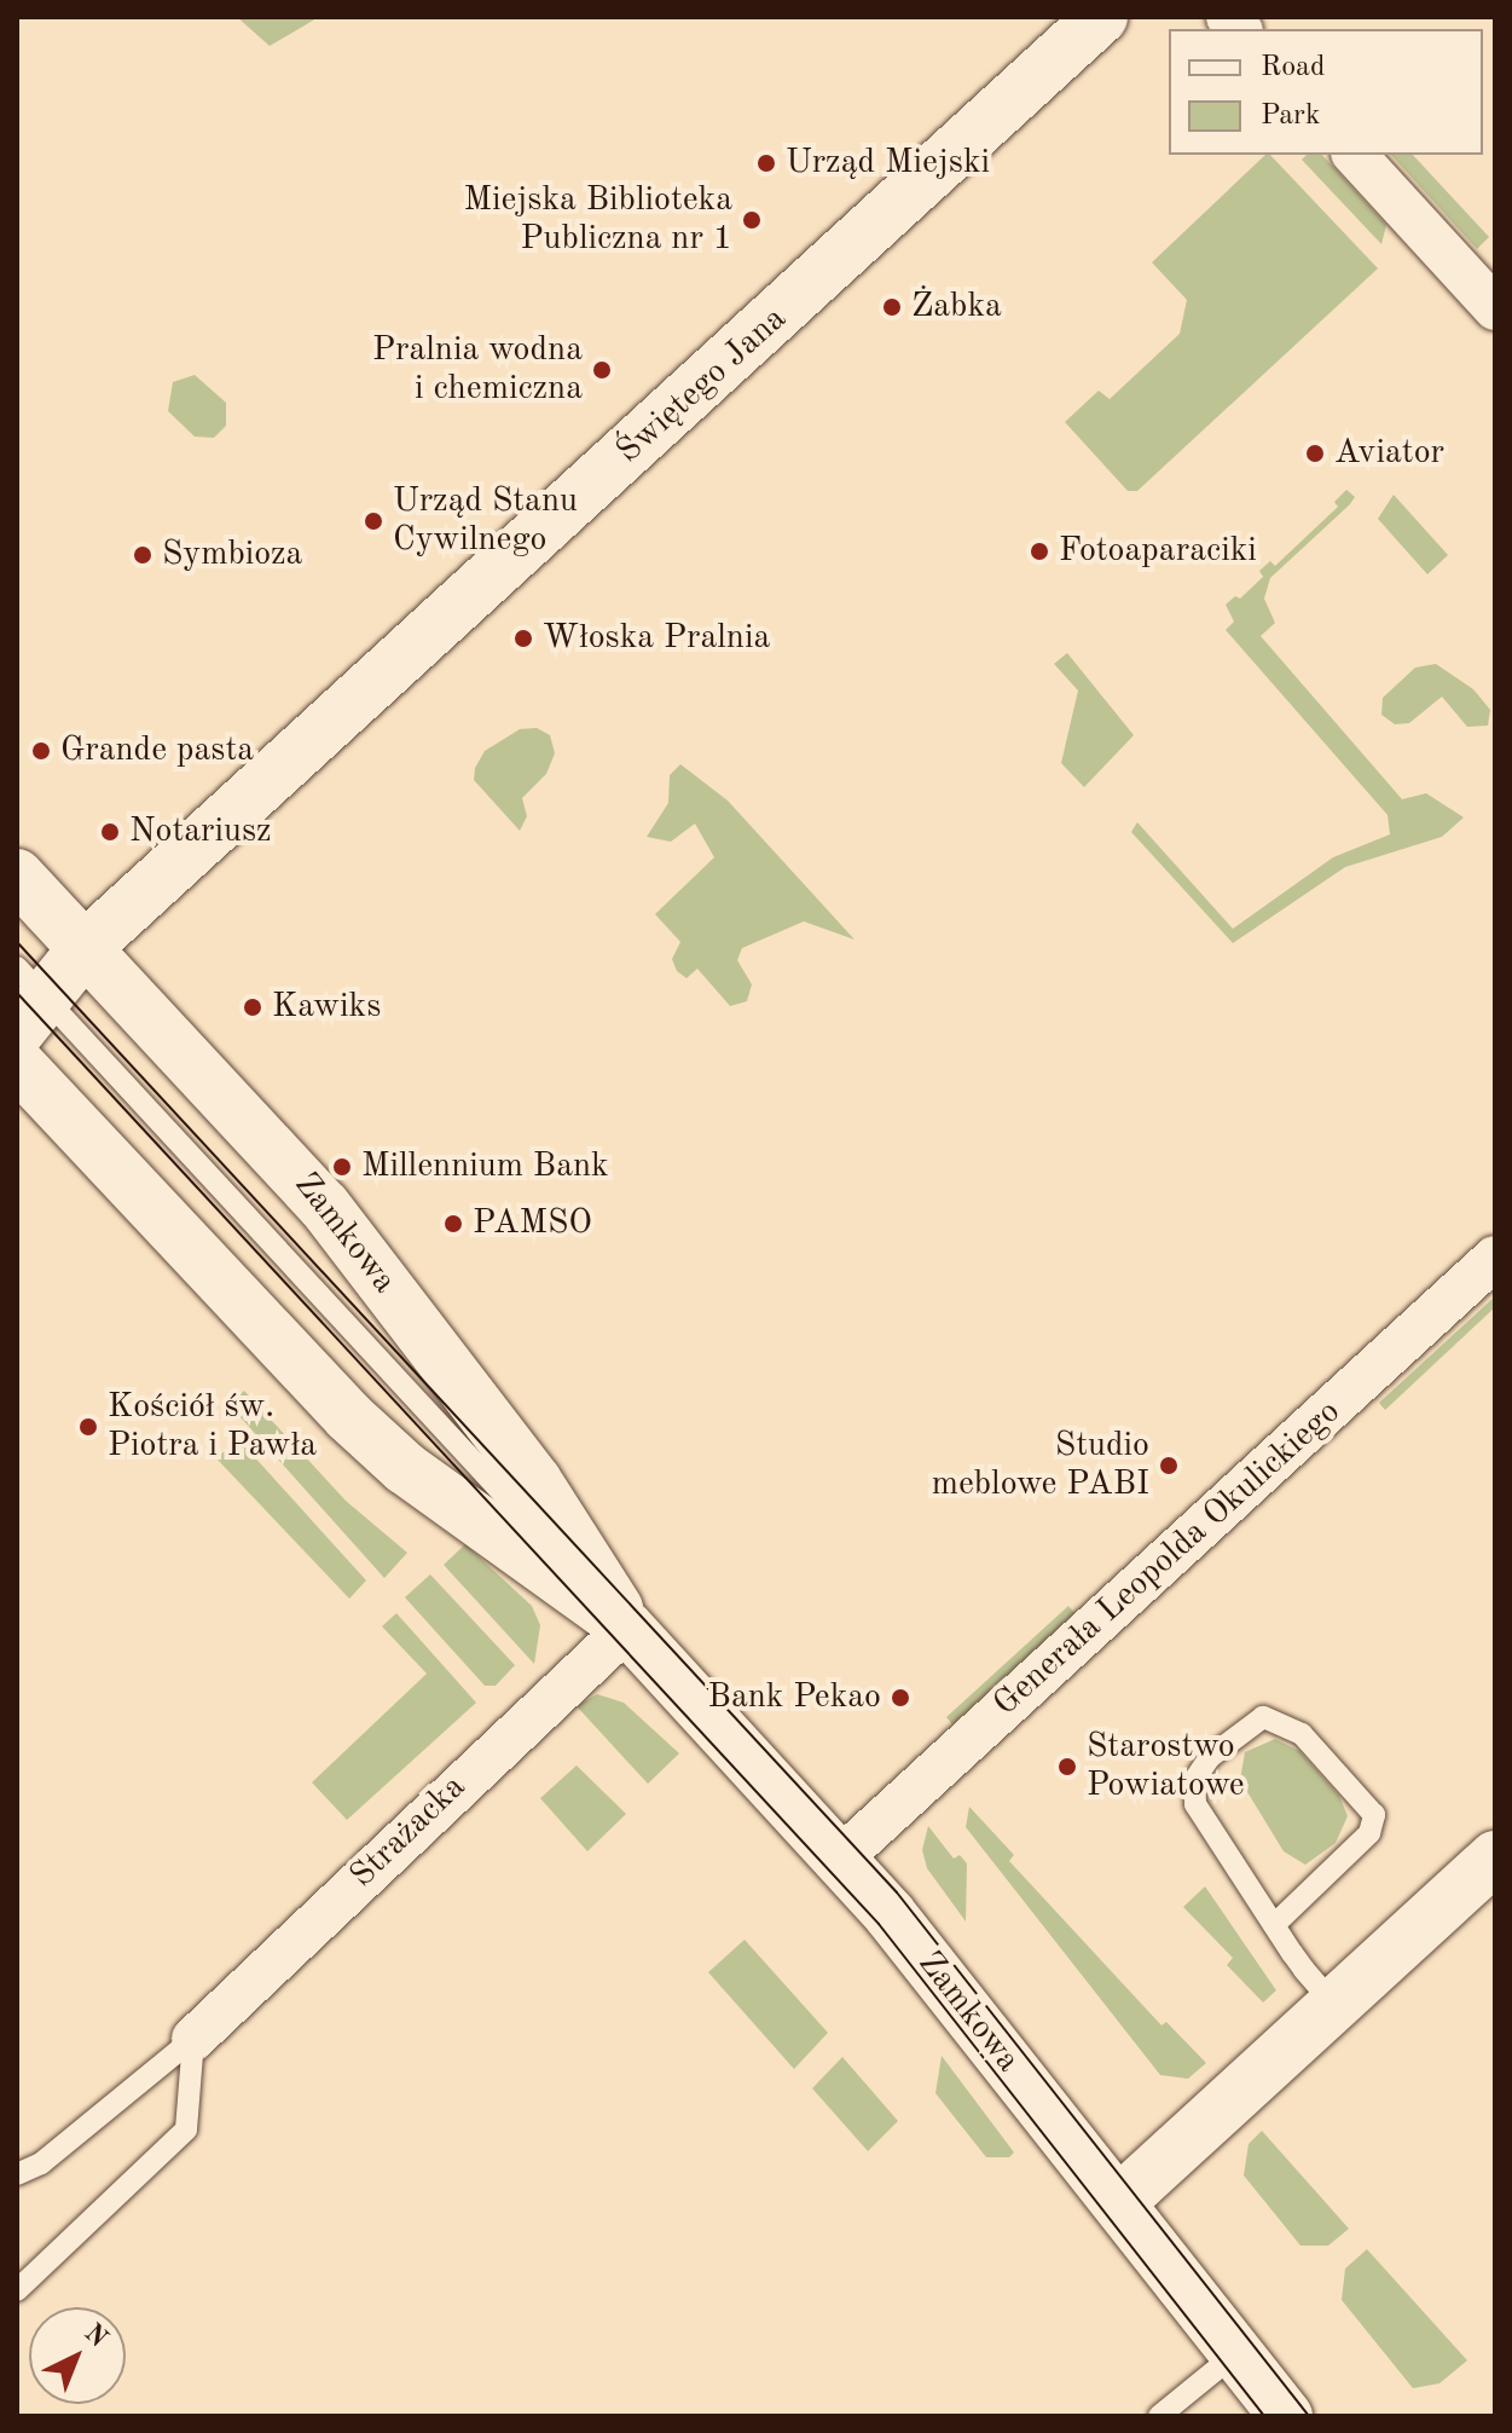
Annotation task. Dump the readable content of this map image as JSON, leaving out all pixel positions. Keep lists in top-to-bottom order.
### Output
{
  "streets": {
    "street": [
      "Świętego Jana",
      "Zamkowa",
      "Generała Leopolda Okulickiego",
      "Strażacka"
    ]
  },
  "crossings": [
    ["Świętego Jana", "Zamkowa"],
    ["Zamkowa", "Generała Leopolda Okulickiego"],
    ["Zamkowa", "Strażacka"]
  ],
  "places": [
    "Urząd Miejski",
    "Miejska Biblioteka Publiczna nr 1",
    "Żabka",
    "Pralnia wodna i chemiczna",
    "Aviator",
    "Urząd Stanu Cywilnego",
    "Fotoaparaciki",
    "Symbioza",
    "Włoska Pralnia",
    "Grande pasta",
    "Notariusz",
    "Kawiks",
    "Millennium Bank",
    "PAMSO",
    "Kościół św. Piotra i Pawła",
    "Studio meblowe PABI",
    "Bank Pekao",
    "Starostwo Powiatowe"
  ],
  "legend": ["Road", "Park"],
  "north": "top right"
}
